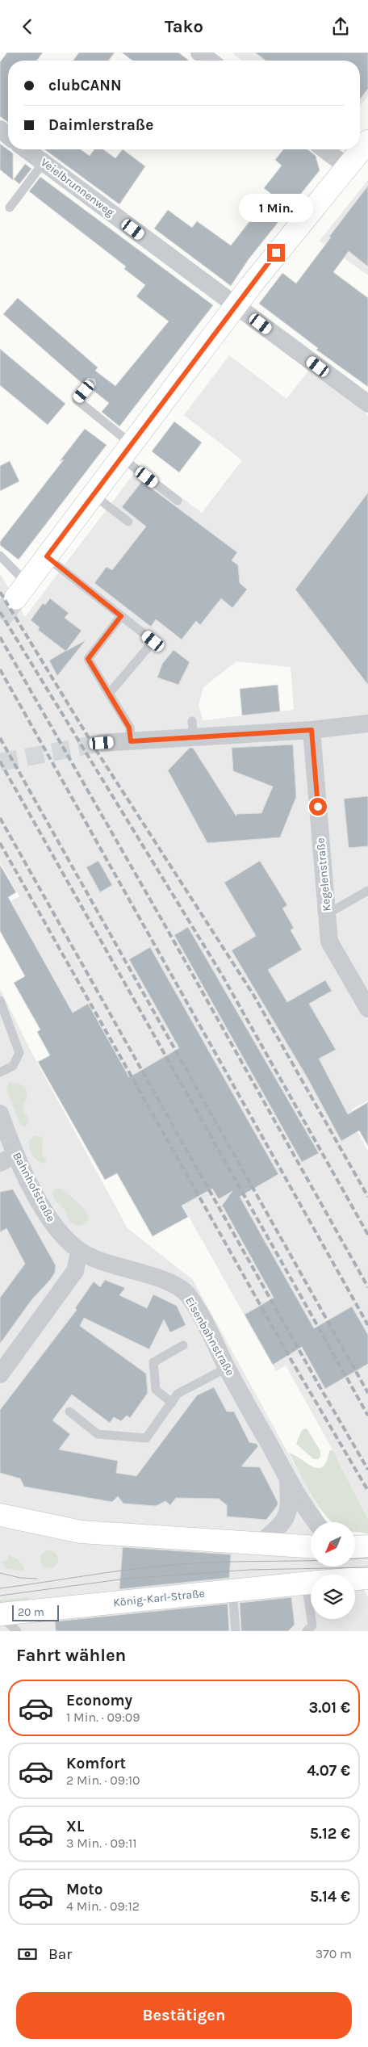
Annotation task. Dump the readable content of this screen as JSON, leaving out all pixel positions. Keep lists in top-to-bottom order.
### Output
{
  "streets": {
    "main road": ["König-Karl-Straße"],
    "street": [
      "Veielbrunnenweg",
      "Kegelenstraße",
      "Bahnhofstraße",
      "Eisenbahnstraße"
    ]
  },
  "crossings": [
    ["Bahnhofstraße", "Eisenbahnstraße"]
  ],
  "scale_bar": "20 m",
  "north": "bottom left",
  "page": {
    "header": "Tako",
    "banner": ["clubCANN", "Daimlerstraße"],
    "bubble": "1 Min.",
    "scale": "20 m",
    "heading": "Fahrt wählen",
    "list": [
      {
        "name": "Economy",
        "note": "1 Min. · 09:09",
        "value": "3.01 €"
      },
      {
        "name": "Komfort",
        "note": "2 Min. · 09:10",
        "value": "4.07 €"
      },
      {
        "name": "XL",
        "note": "3 Min. · 09:11",
        "value": "5.12 €"
      },
      {
        "name": "Moto",
        "note": "4 Min. · 09:12",
        "value": "5.14 €"
      }
    ],
    "pay": ["Bar", "370 m"],
    "buttons": "Bestätigen"
  }
}
